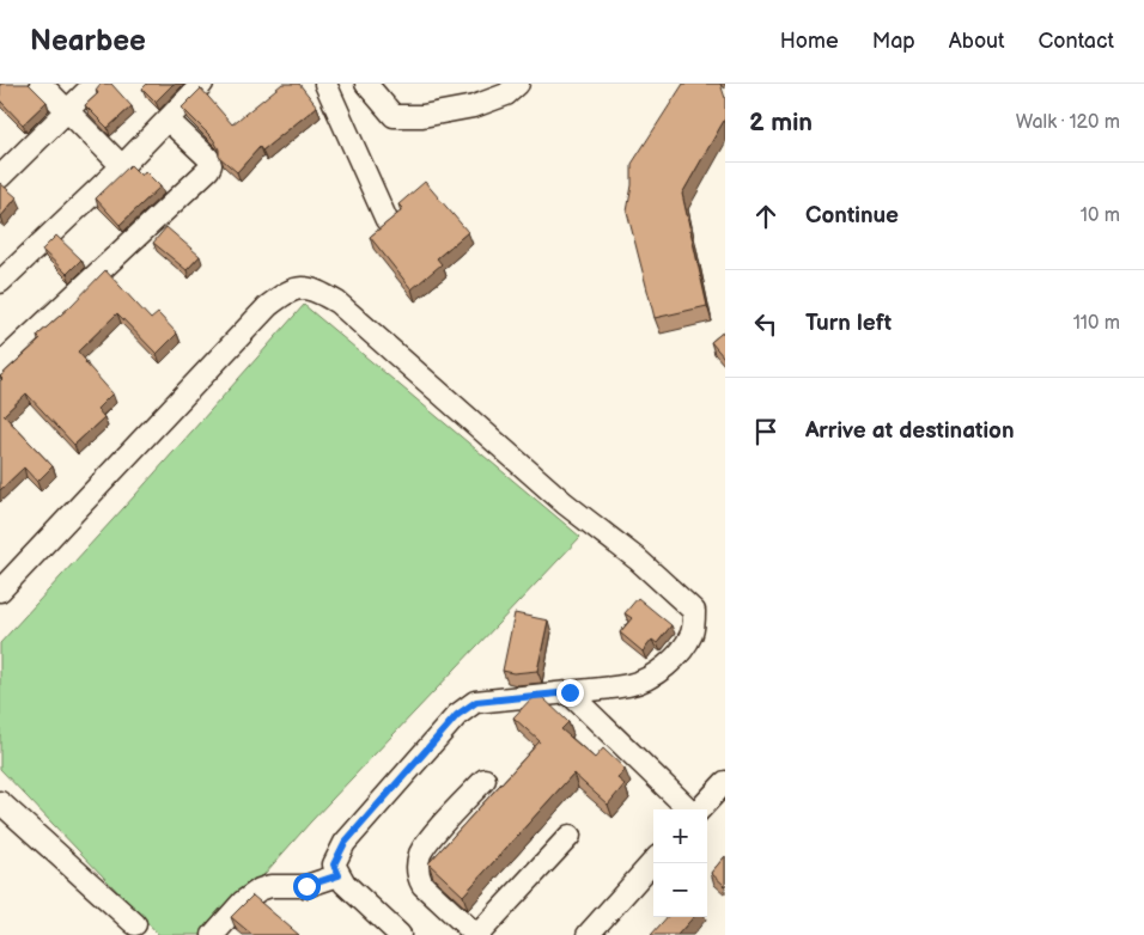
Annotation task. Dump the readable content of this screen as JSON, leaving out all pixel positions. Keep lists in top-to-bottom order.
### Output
{
  "page": {
    "header": "Nearbee",
    "nav": [
      "Home",
      "Map",
      "About",
      "Contact"
    ],
    "heading": ["2 min", "Walk · 120 m"],
    "list": [
      ["Continue", "10 m"],
      ["Turn left", "110 m"],
      "Arrive at destination"
    ],
    "map_buttons": ["+", "−"]
  }
}
